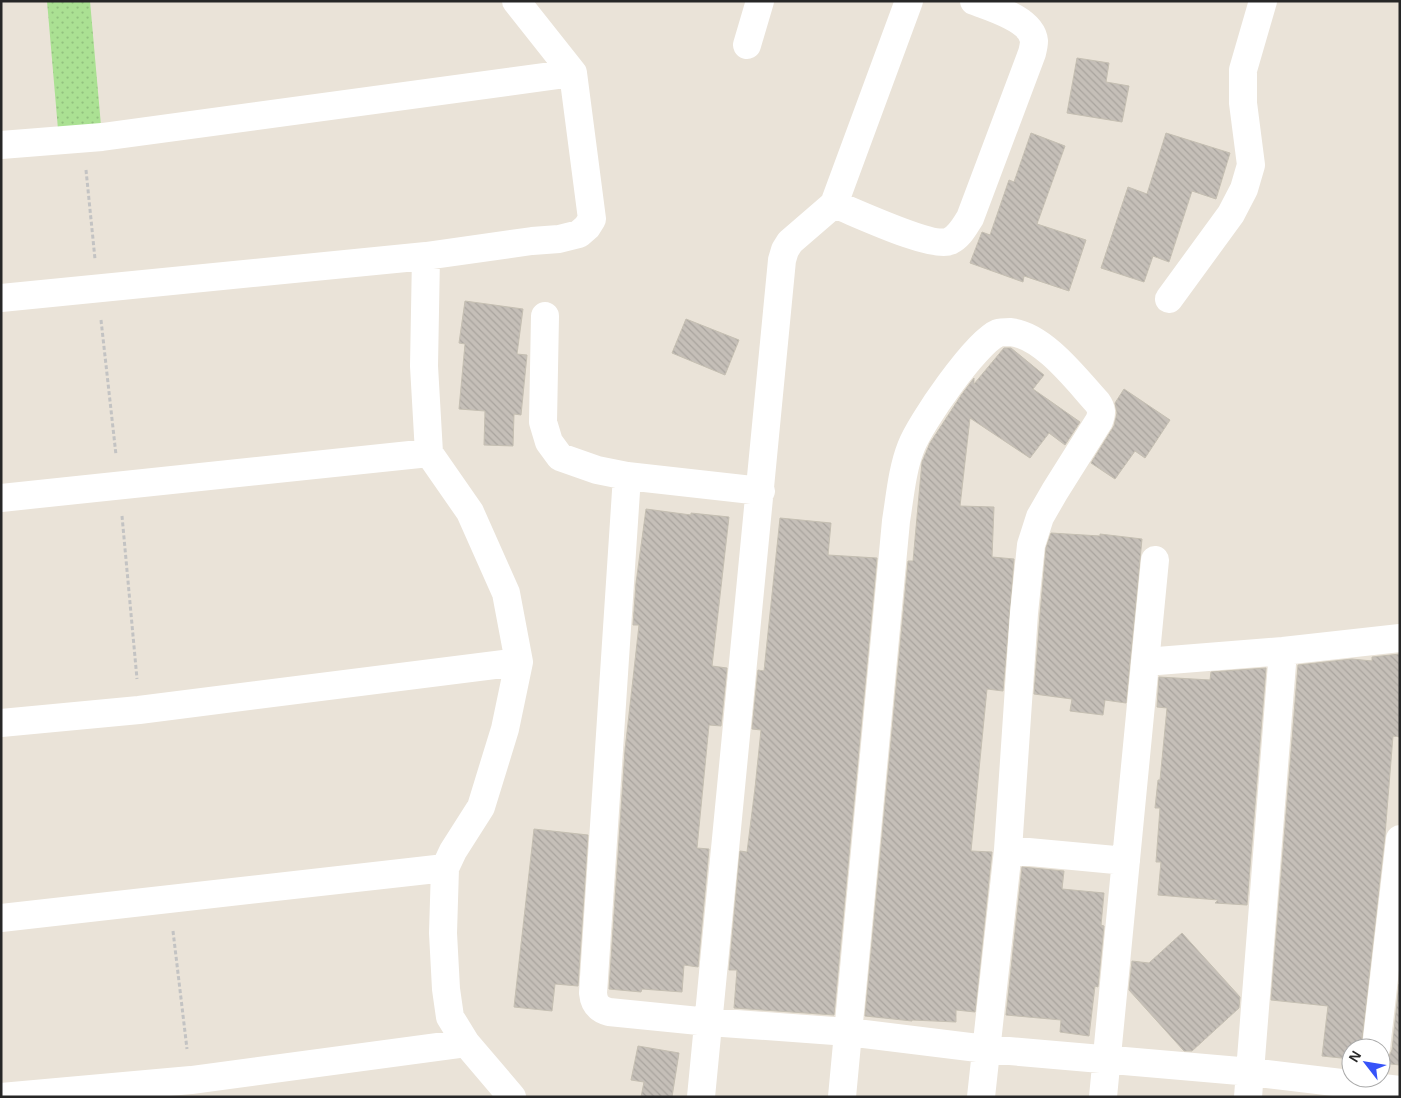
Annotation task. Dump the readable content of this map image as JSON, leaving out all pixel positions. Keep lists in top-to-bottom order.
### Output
{
  "north": "top left"
}
